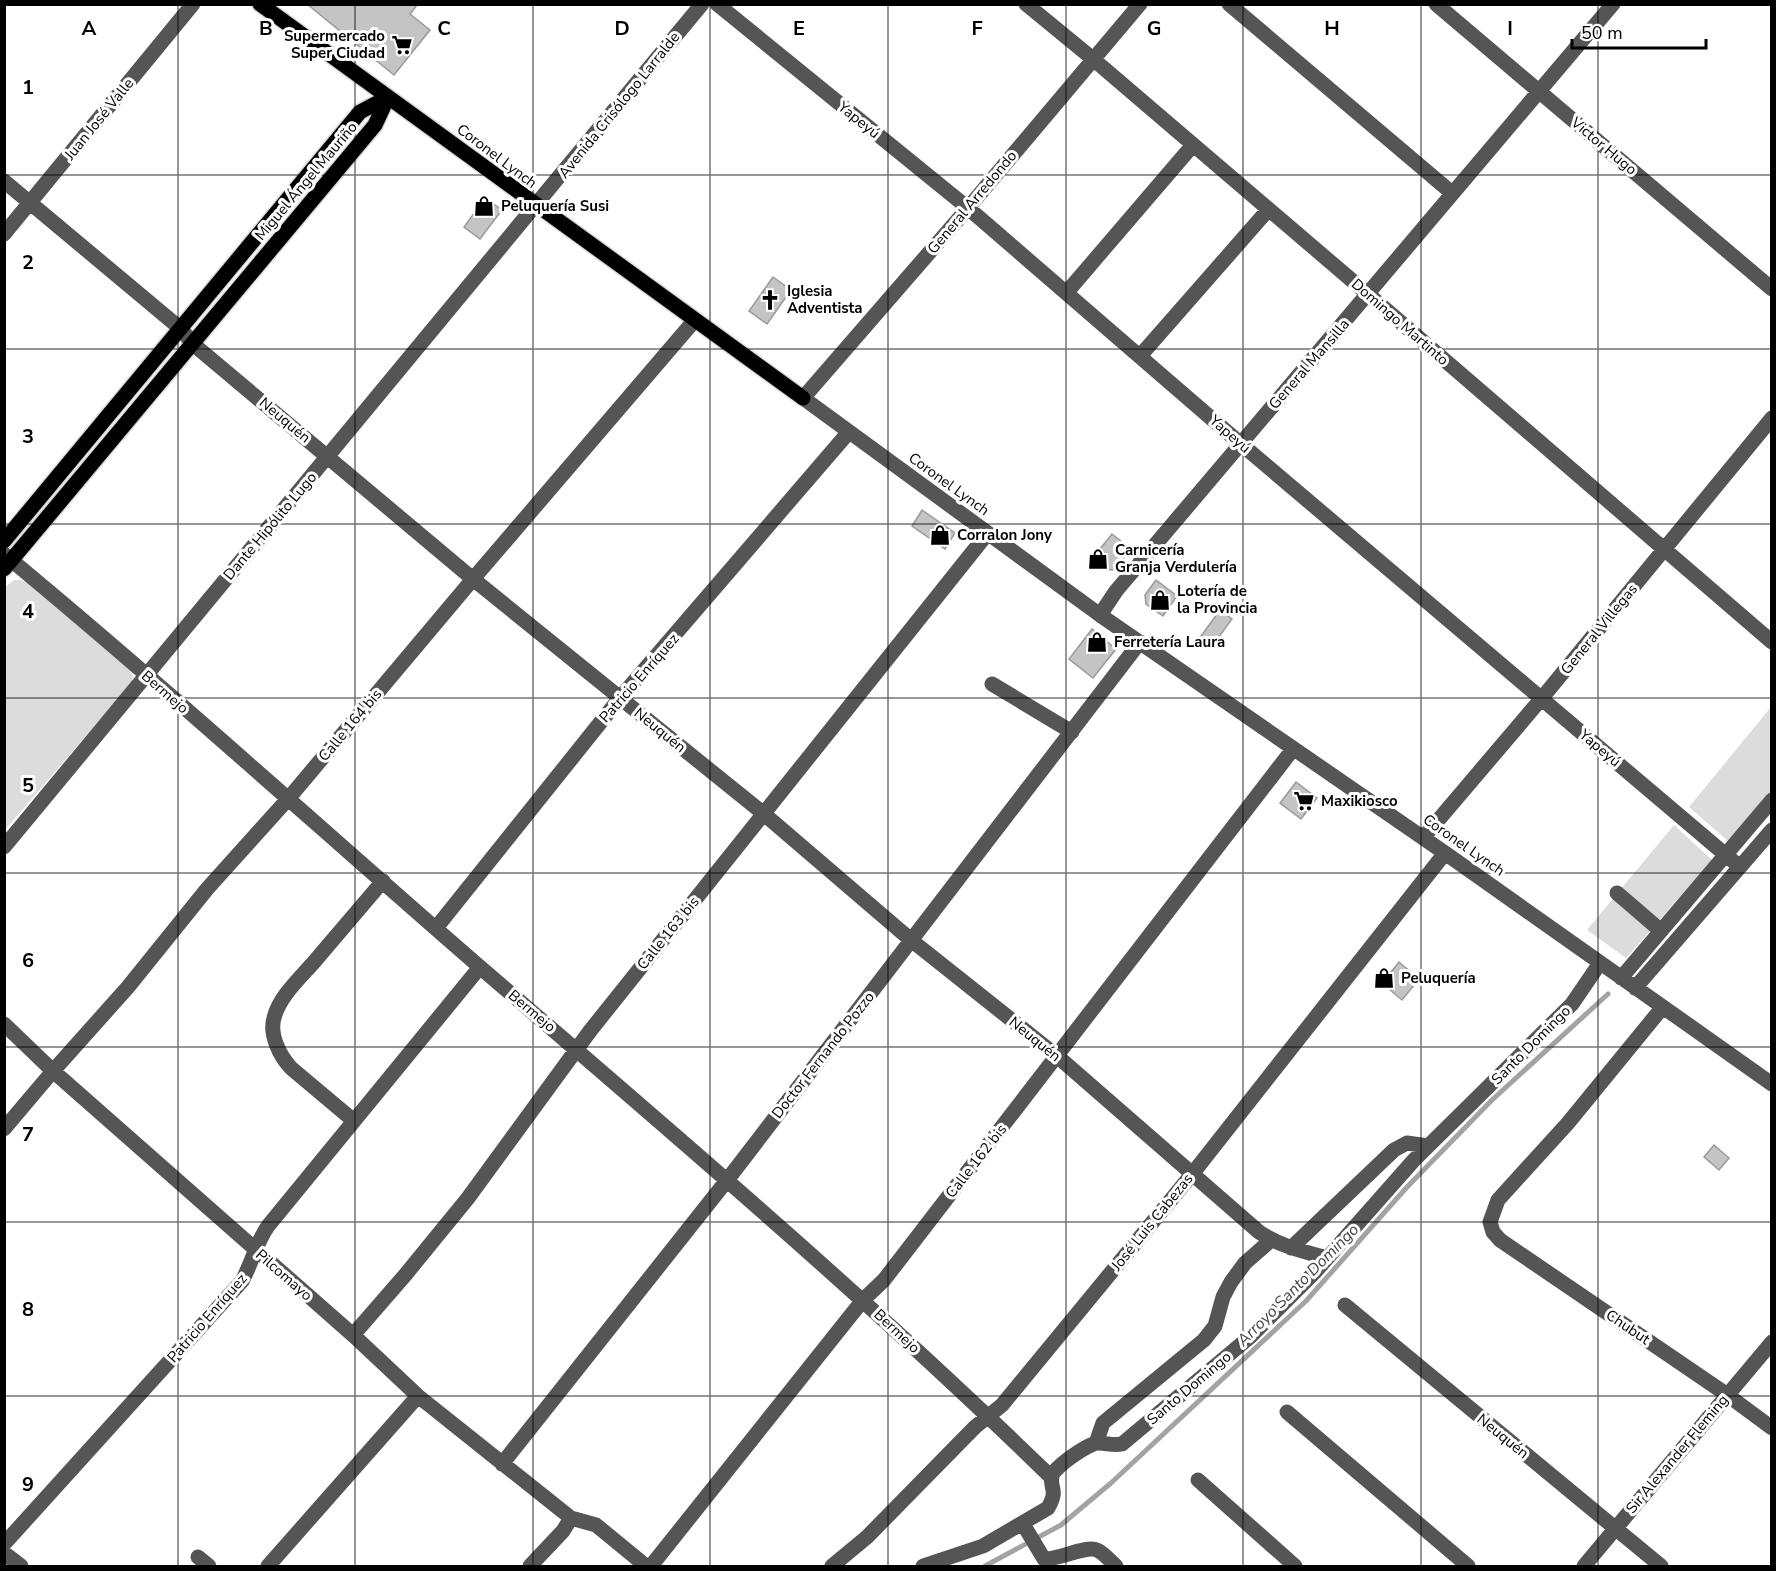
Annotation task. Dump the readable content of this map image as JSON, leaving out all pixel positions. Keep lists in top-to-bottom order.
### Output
{
  "streets": {
    "main road": ["Coronel Lynch", "Miguel Ángel Mauriño"],
    "street": [
      "Avenida Crisólogo Larralde",
      "Juan José Valle",
      "Yapeyú",
      "Victor Hugo",
      "General Arredondo",
      "Domingo Martinto",
      "General Mansilla",
      "Neuquén",
      "Dante Hipólito Lugo",
      "General Villegas",
      "Patricio Enríquez",
      "Bermejo",
      "Calle 164 bis",
      "Calle 163 bis",
      "Santo Domingo",
      "Doctor Fernando Pozzo",
      "Calle 162 bis",
      "José Luis Cabezas",
      "Pilcomayo",
      "Chubut",
      "Sir Alexander Fleming"
    ]
  },
  "crossings": [
    ["Avenida Crisólogo Larralde", "Coronel Lynch"],
    ["Avenida Crisólogo Larralde", "Dante Hipólito Lugo"],
    ["Juan José Valle", "Neuquén"],
    ["Yapeyú", "General Arredondo"],
    ["Yapeyú", "General Mansilla"],
    ["Yapeyú", "General Villegas"],
    ["Victor Hugo", "General Mansilla"],
    ["Coronel Lynch", "Miguel Ángel Mauriño"],
    ["Coronel Lynch", "General Arredondo"],
    ["Coronel Lynch", "General Mansilla"],
    ["Coronel Lynch", "Dante Hipólito Lugo"],
    ["Coronel Lynch", "General Villegas"],
    ["Coronel Lynch", "Patricio Enríquez"],
    ["Coronel Lynch", "Calle 164 bis"],
    ["Coronel Lynch", "Calle 163 bis"],
    ["Coronel Lynch", "Santo Domingo"],
    ["Coronel Lynch", "Doctor Fernando Pozzo"],
    ["Coronel Lynch", "Calle 162 bis"],
    ["Coronel Lynch", "José Luis Cabezas"],
    ["Coronel Lynch", "Chubut"],
    ["Miguel Ángel Mauriño", "Neuquén"],
    ["Miguel Ángel Mauriño", "Bermejo"],
    ["General Arredondo", "Domingo Martinto"],
    ["Domingo Martinto", "General Mansilla"],
    ["Domingo Martinto", "General Villegas"],
    ["Neuquén", "Dante Hipólito Lugo"],
    ["Neuquén", "Patricio Enríquez"],
    ["Neuquén", "Calle 164 bis"],
    ["Neuquén", "Calle 163 bis"],
    ["Neuquén", "Santo Domingo"],
    ["Neuquén", "Doctor Fernando Pozzo"],
    ["Neuquén", "Calle 162 bis"],
    ["Neuquén", "José Luis Cabezas"],
    ["Neuquén", "Sir Alexander Fleming"],
    ["Dante Hipólito Lugo", "Bermejo"],
    ["Patricio Enríquez", "Bermejo"],
    ["Patricio Enríquez", "Pilcomayo"],
    ["Bermejo", "Calle 164 bis"],
    ["Bermejo", "Calle 163 bis"],
    ["Bermejo", "Santo Domingo"],
    ["Bermejo", "Doctor Fernando Pozzo"],
    ["Bermejo", "Calle 162 bis"],
    ["Bermejo", "José Luis Cabezas"],
    ["Calle 164 bis", "Pilcomayo"],
    ["Calle 163 bis", "Pilcomayo"],
    ["Doctor Fernando Pozzo", "Pilcomayo"],
    ["Chubut", "Sir Alexander Fleming"]
  ],
  "water": ["Arroyo Santo Domingo"],
  "places": {
    "supermarket": ["Supermercado Super Ciudad", "Maxikiosco"],
    "shop": [
      "Peluquería Susi",
      "Corralon Jony",
      "Carnicería Granja Verdulería",
      "Lotería de la Provincia",
      "Ferretería Laura",
      "Peluquería"
    ],
    "church": ["Iglesia Adventista"]
  },
  "scale_bar": "50 m",
  "grid": {
    "columns": [
      "A",
      "B",
      "C",
      "D",
      "E",
      "F",
      "G",
      "H",
      "I"
    ],
    "rows": [
      "1",
      "2",
      "3",
      "4",
      "5",
      "6",
      "7",
      "8",
      "9"
    ]
  }
}
